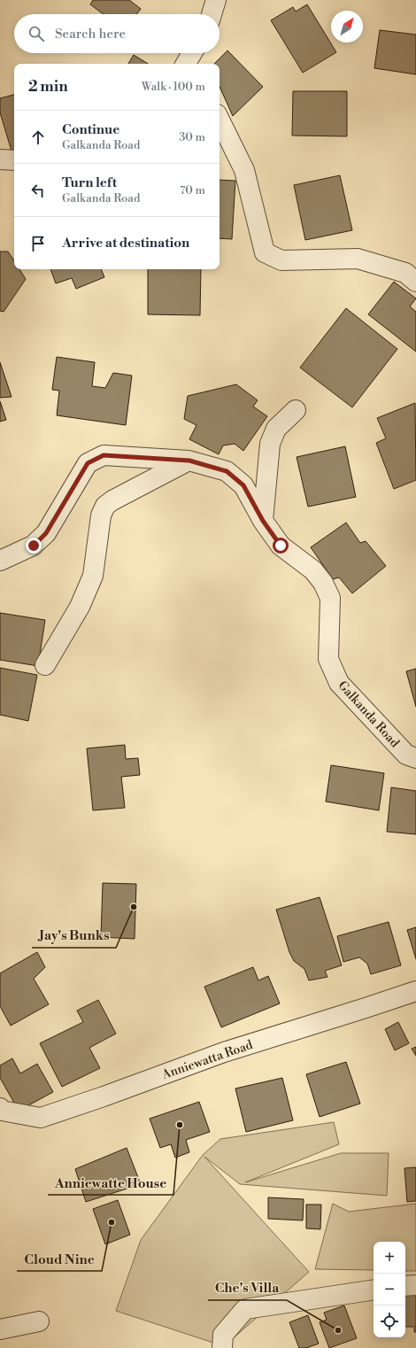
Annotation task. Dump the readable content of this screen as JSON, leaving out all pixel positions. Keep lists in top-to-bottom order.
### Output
{
  "streets": {
    "street": ["Galkanda Road", "Anniewatta Road"]
  },
  "places": [
    "Jay's Bunks",
    "Anniewatte House",
    "Cloud Nine",
    "Che's Villa"
  ],
  "north": "top right",
  "page": {
    "search": "Search here",
    "heading": ["2 min", "Walk · 100 m"],
    "list": [
      ["Continue", "Galkanda Road", "30 m"],
      ["Turn left", "Galkanda Road", "70 m"],
      "Arrive at destination"
    ],
    "map_buttons": ["+", "−"]
  }
}
